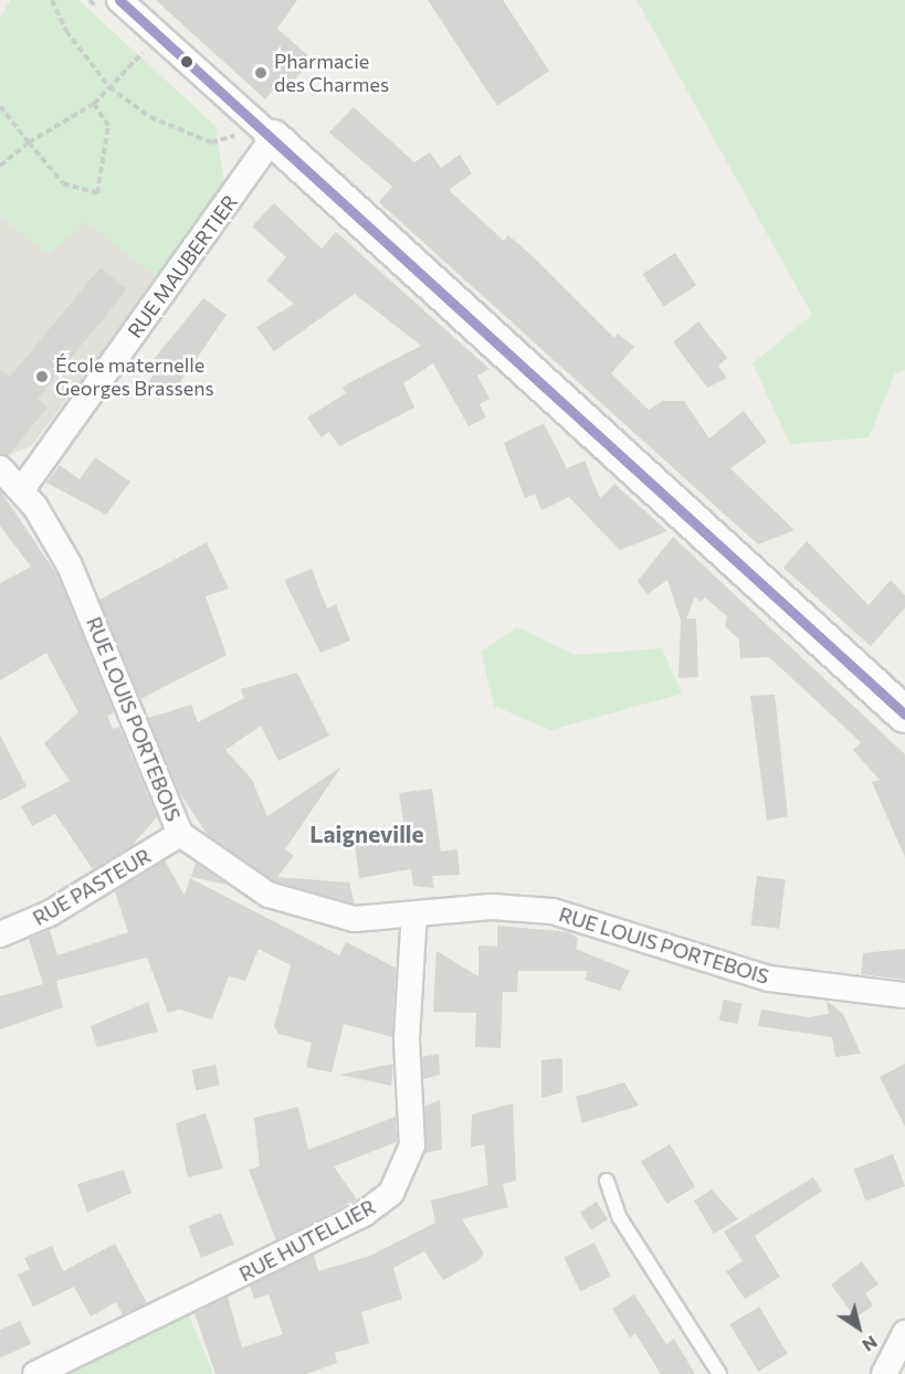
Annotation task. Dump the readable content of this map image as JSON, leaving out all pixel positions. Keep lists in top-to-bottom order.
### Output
{
  "streets": {
    "street": [
      "RUE MAUBERTIER",
      "RUE LOUIS PORTEBOIS",
      "RUE PASTEUR",
      "RUE HUTELLIER"
    ]
  },
  "crossings": [
    ["RUE MAUBERTIER", "RUE LOUIS PORTEBOIS"],
    ["RUE LOUIS PORTEBOIS", "RUE PASTEUR"],
    ["RUE LOUIS PORTEBOIS", "RUE HUTELLIER"]
  ],
  "districts": ["Laigneville"],
  "places": ["Pharmacie des Charmes", "École maternelle Georges Brassens"],
  "north": "bottom right"
}
